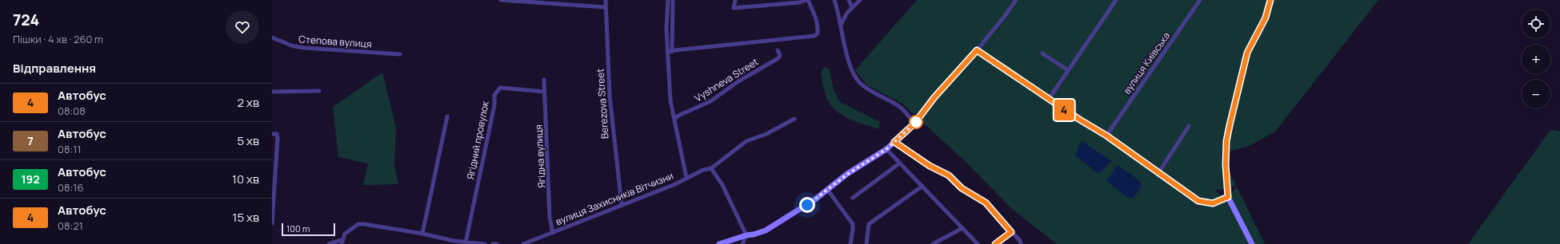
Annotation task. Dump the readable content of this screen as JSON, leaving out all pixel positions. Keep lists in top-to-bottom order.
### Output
{
  "streets": {
    "street": [
      "Степова вулиця",
      "вулиця Київська",
      "Vyshneva Street",
      "Berezova Street",
      "Ягідний провулок",
      "Ягідна вулиця",
      "вулиця Захисників Вітчизни"
    ]
  },
  "crossings": [
    ["Berezova Street", "вулиця Захисників Вітчизни"],
    ["Ягідний провулок", "Ягідна вулиця"],
    ["Ягідна вулиця", "вулиця Захисників Вітчизни"]
  ],
  "lines": ["bus line 4"],
  "scale_bar": "100 m",
  "page": {
    "heading": [
      ["724", "Пішки · 4 хв · 260 m"],
      "Відправлення"
    ],
    "on_map": "4",
    "map_buttons": ["+", "−"],
    "list": [
      {
        "mark": "4",
        "name": "Автобус",
        "note": "08:08",
        "value": "2 хв"
      },
      {
        "mark": "7",
        "name": "Автобус",
        "note": "08:11",
        "value": "5 хв"
      },
      {
        "mark": "192",
        "name": "Автобус",
        "note": "08:16",
        "value": "10 хв"
      },
      {
        "mark": "4",
        "name": "Автобус",
        "note": "08:21",
        "value": "15 хв"
      }
    ],
    "scale": "100 m"
  }
}
